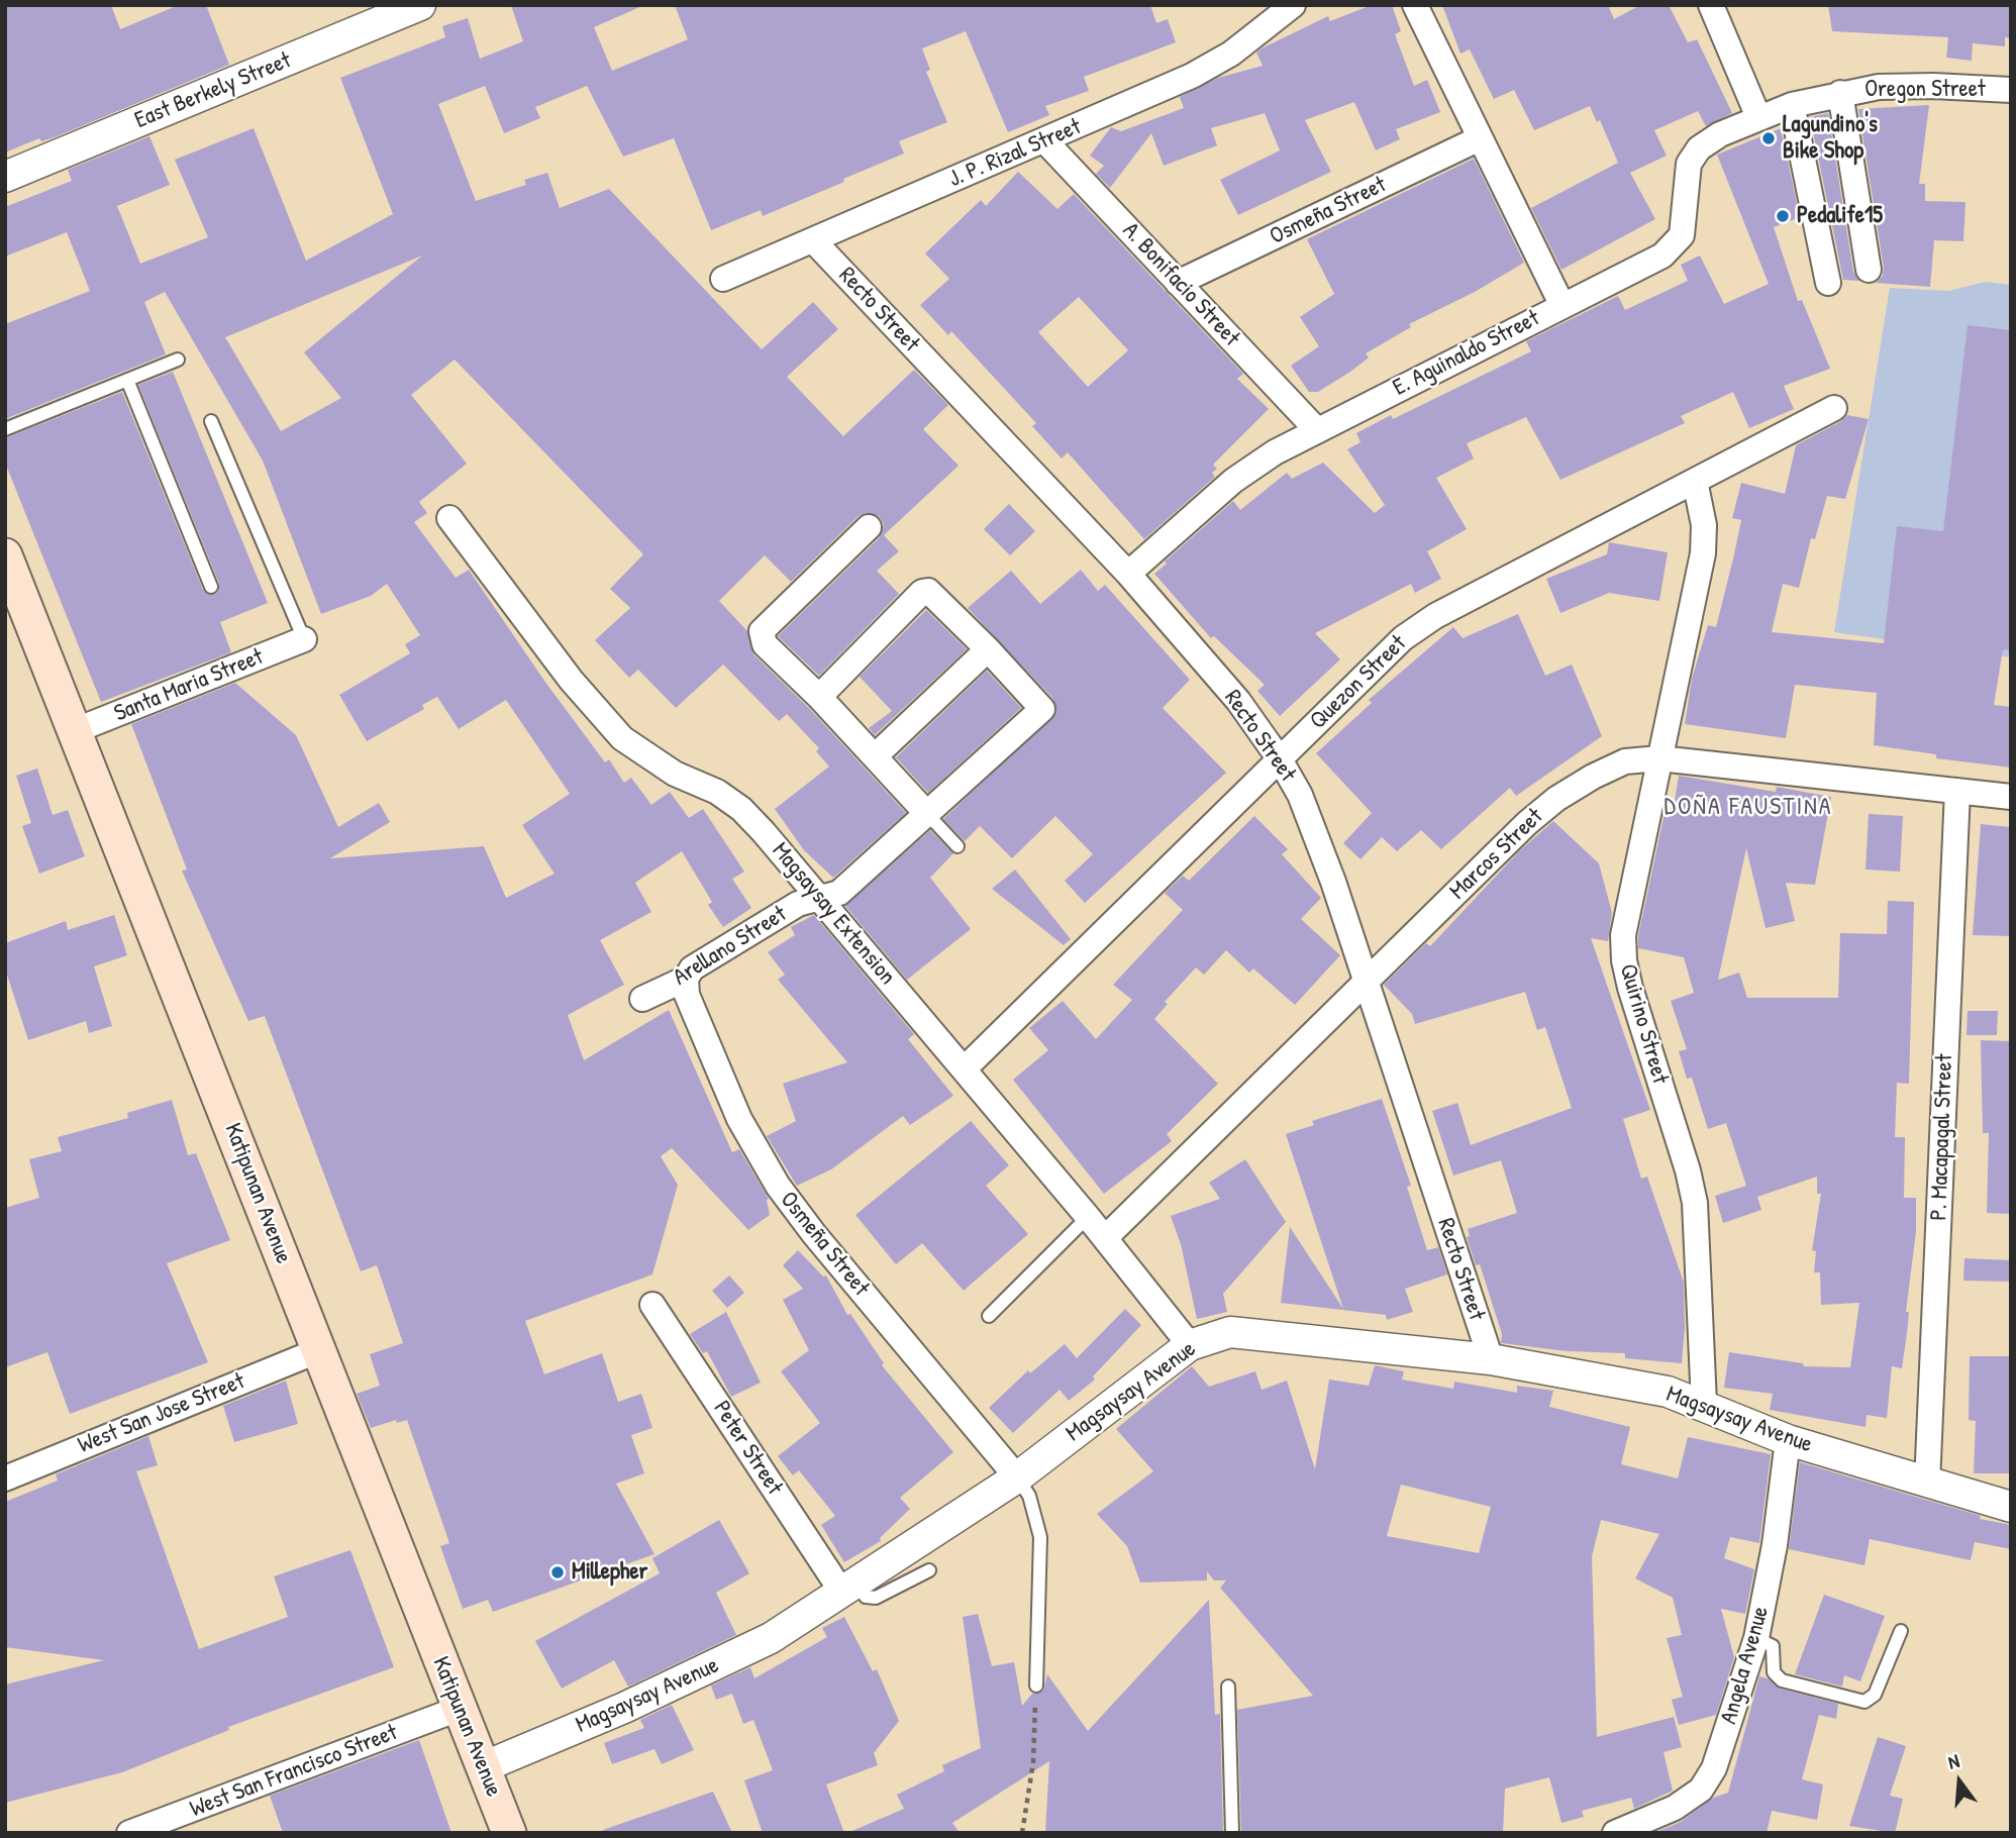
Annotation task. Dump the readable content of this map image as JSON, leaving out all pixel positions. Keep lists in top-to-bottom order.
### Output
{
  "streets": {
    "main road": ["Katipunan Avenue"],
    "street": [
      "Oregon Street",
      "East Berkely Street",
      "J. P. Rizal Street",
      "Osmeña Street",
      "A. Bonifacio Street",
      "Recto Street",
      "E. Aguinaldo Street",
      "Quezon Street",
      "Santa Maria Street",
      "Marcos Street",
      "Magsaysay Extension",
      "Arellano Street",
      "Quirino Street",
      "P. Macapagal Street",
      "Magsaysay Avenue",
      "West San Jose Street",
      "Peter Street",
      "Angela Avenue",
      "West San Francisco Street"
    ]
  },
  "crossings": [
    ["Oregon Street", "E. Aguinaldo Street"],
    ["J. P. Rizal Street", "A. Bonifacio Street"],
    ["J. P. Rizal Street", "Recto Street"],
    ["Osmeña Street", "A. Bonifacio Street"],
    ["Osmeña Street", "Arellano Street"],
    ["Osmeña Street", "Magsaysay Avenue"],
    ["A. Bonifacio Street", "E. Aguinaldo Street"],
    ["Recto Street", "E. Aguinaldo Street"],
    ["Recto Street", "Quezon Street"],
    ["Recto Street", "Marcos Street"],
    ["Recto Street", "Magsaysay Avenue"],
    ["Quezon Street", "Magsaysay Extension"],
    ["Quezon Street", "Quirino Street"],
    ["Santa Maria Street", "Katipunan Avenue"],
    ["Marcos Street", "Magsaysay Extension"],
    ["Marcos Street", "Quirino Street"],
    ["Marcos Street", "P. Macapagal Street"],
    ["Magsaysay Extension", "Arellano Street"],
    ["Magsaysay Extension", "Magsaysay Avenue"],
    ["Quirino Street", "Magsaysay Avenue"],
    ["P. Macapagal Street", "Magsaysay Avenue"],
    ["Katipunan Avenue", "Magsaysay Avenue"],
    ["Katipunan Avenue", "West San Jose Street"],
    ["Katipunan Avenue", "West San Francisco Street"],
    ["Magsaysay Avenue", "Peter Street"],
    ["Magsaysay Avenue", "Angela Avenue"]
  ],
  "districts": ["DOÑA FAUSTINA"],
  "places": ["Lagundino's Bike Shop", "Pedalife15", "Millepher"],
  "north": "top"
}
